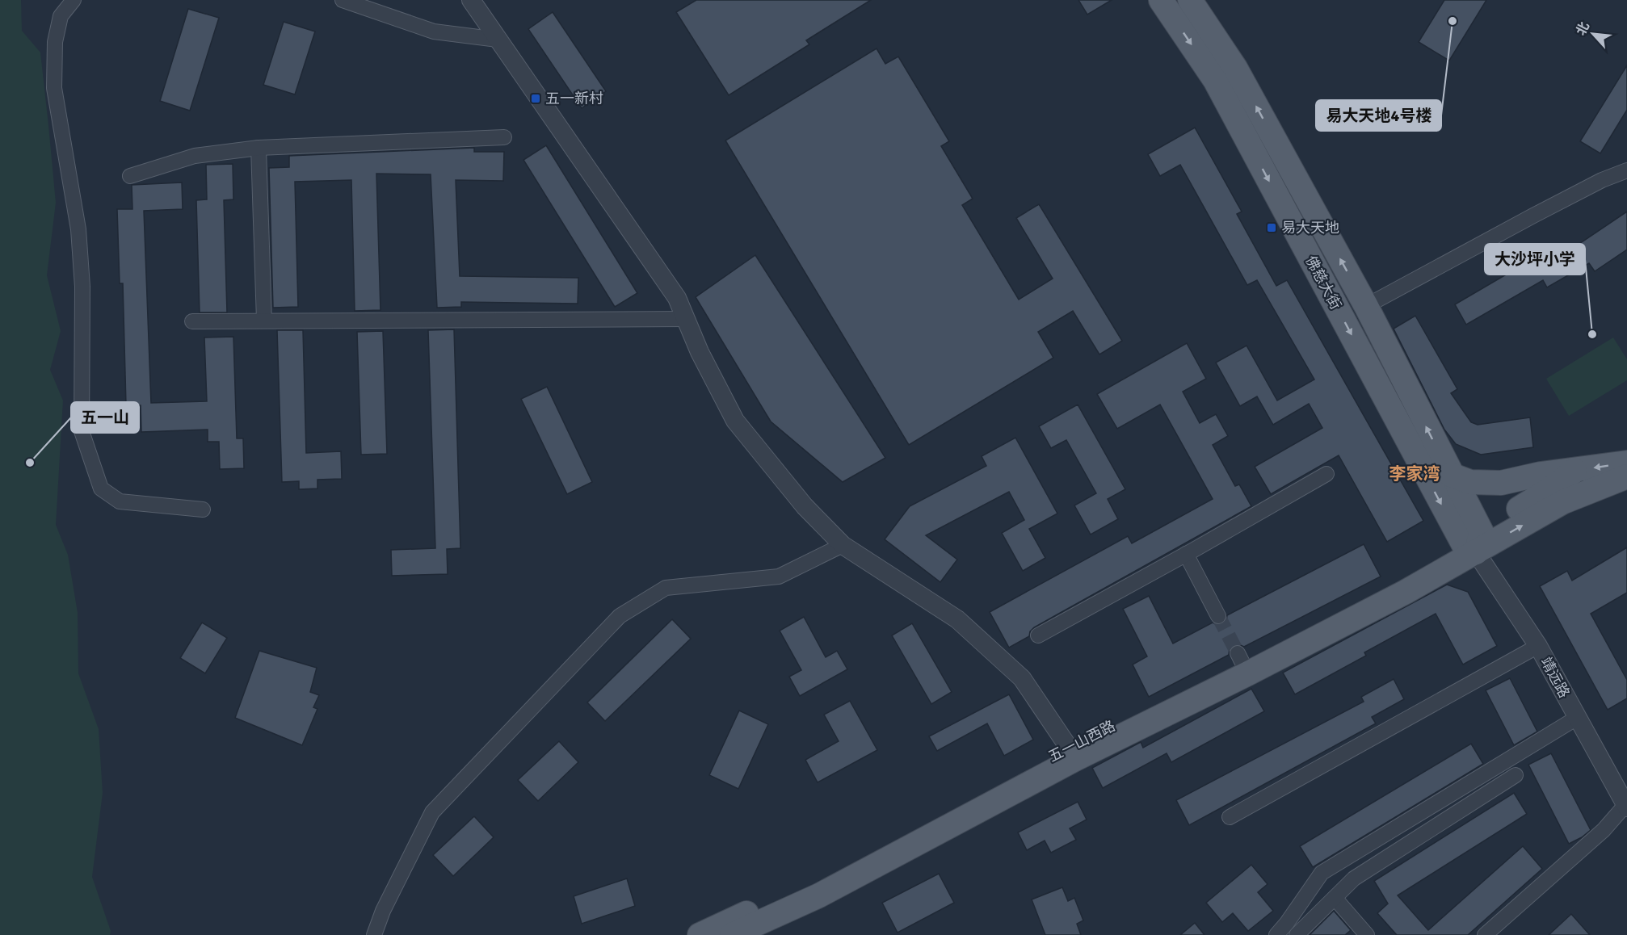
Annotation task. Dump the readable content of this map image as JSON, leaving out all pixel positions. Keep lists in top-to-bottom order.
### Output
{
  "streets": {
    "main road": ["佛慈大街", "五一山西路"],
    "street": ["靖远路"]
  },
  "crossings": [
    ["佛慈大街", "靖远路"],
    ["佛慈大街", "五一山西路"],
    ["靖远路", "五一山西路"]
  ],
  "districts": ["李家湾"],
  "places": {
    "other": ["易大天地4号楼", "大沙坪小学", "五一山"],
    "transit": ["五一新村", "易大天地"]
  },
  "north": "top left"
}
